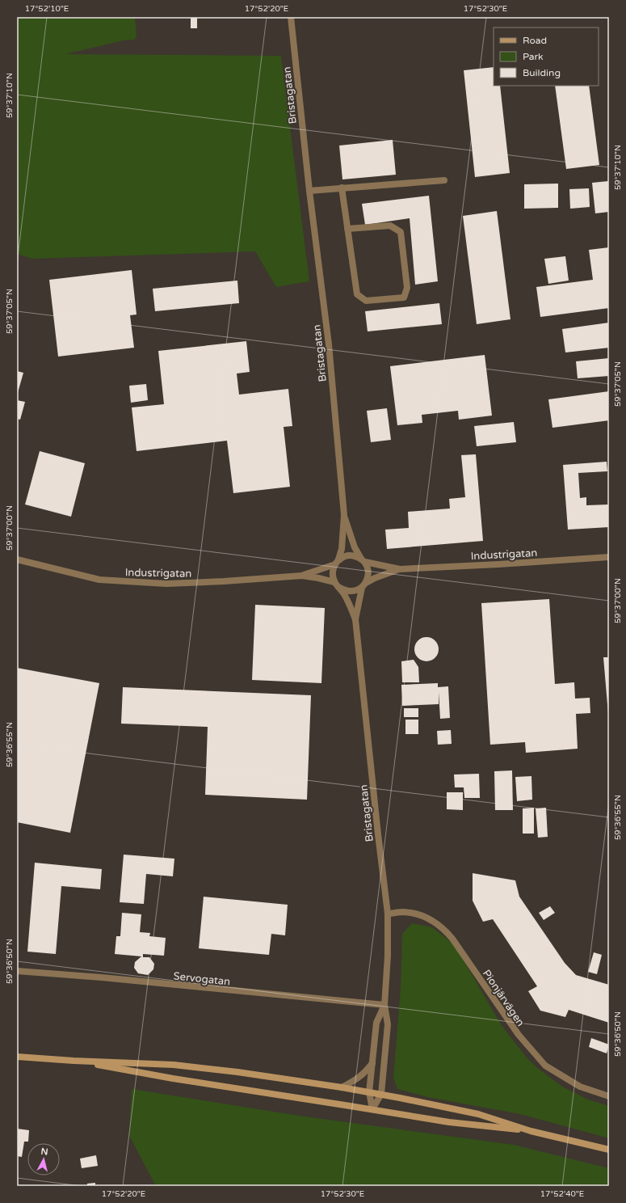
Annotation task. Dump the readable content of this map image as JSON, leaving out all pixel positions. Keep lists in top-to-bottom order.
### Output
{
  "streets": {
    "street": [
      "Bristagatan",
      "Industrigatan",
      "Servogatan",
      "Pionjärvägen"
    ]
  },
  "crossings": [
    ["Bristagatan", "Industrigatan"],
    ["Bristagatan", "Servogatan"],
    ["Bristagatan", "Pionjärvägen"]
  ],
  "legend": ["Road", "Park", "Building"],
  "north": "top",
  "coordinates": [
    "17°52'10\"E",
    "17°52'20\"E",
    "17°52'30\"E",
    "59°37'10\"N",
    "59°37'05\"N",
    "59°37'00\"N",
    "59°36'55\"N",
    "59°36'50\"N",
    "17°52'40\"E"
  ]
}
